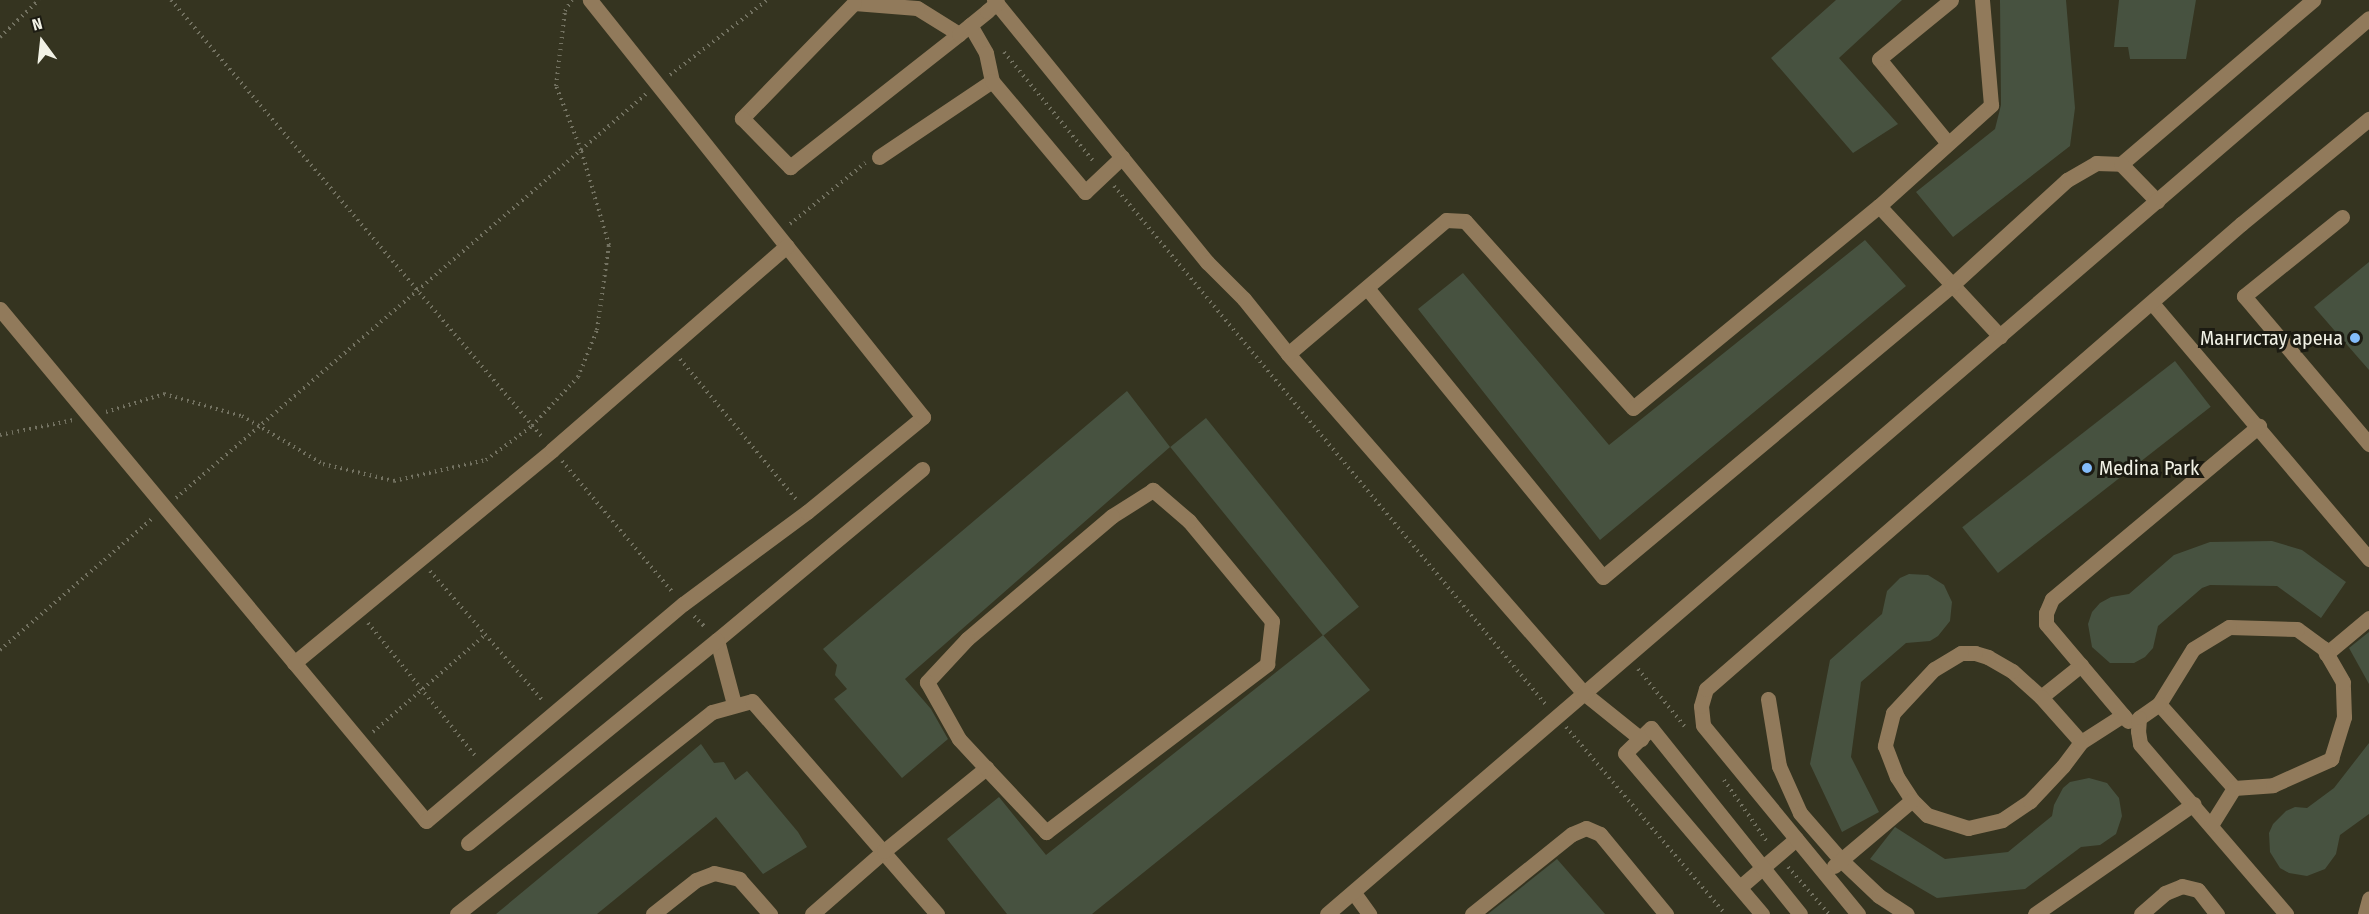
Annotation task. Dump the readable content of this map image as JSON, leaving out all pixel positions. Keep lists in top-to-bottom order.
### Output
{
  "places": ["Мангистау арена", "Medina Park"],
  "north": "top"
}
